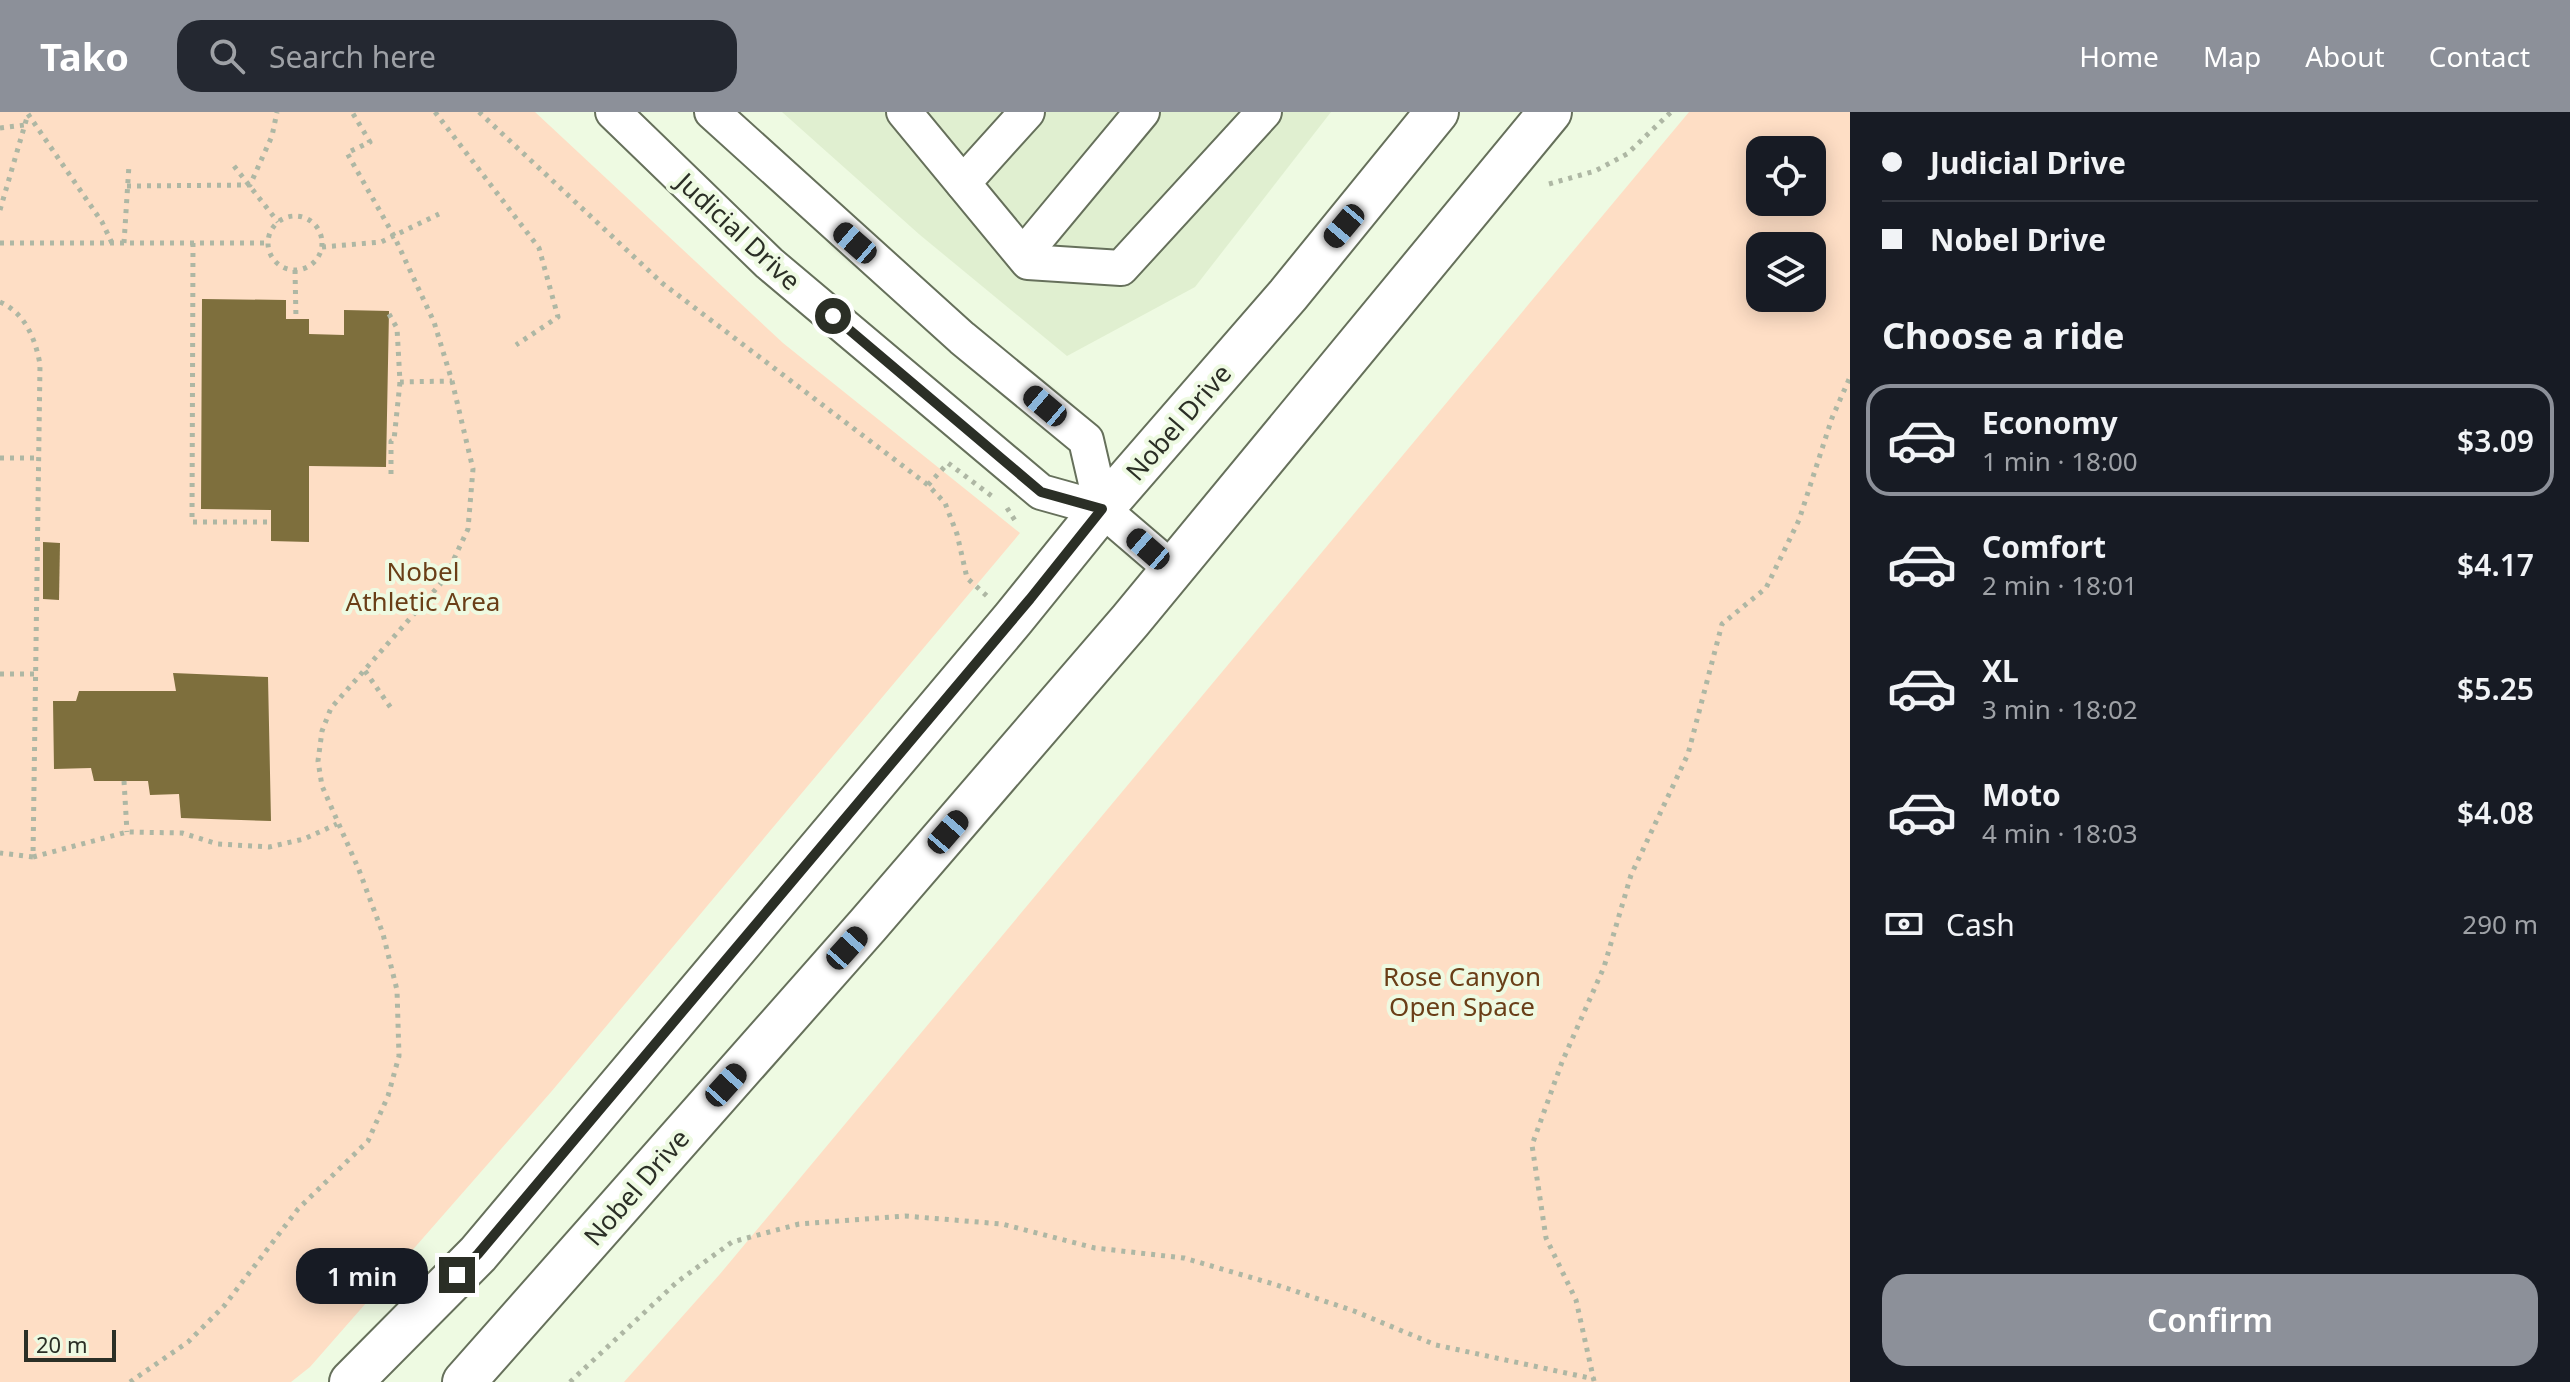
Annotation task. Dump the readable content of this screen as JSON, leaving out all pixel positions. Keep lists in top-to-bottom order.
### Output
{
  "streets": {
    "main road": ["Nobel Drive"],
    "street": ["Judicial Drive"]
  },
  "crossings": [
    ["Judicial Drive", "Nobel Drive"]
  ],
  "parks": ["Nobel Athletic Area", "Rose Canyon Open Space"],
  "scale_bar": "20 m",
  "page": {
    "header": "Tako",
    "search": "Search here",
    "nav": [
      "Home",
      "Map",
      "About",
      "Contact"
    ],
    "banner": ["Judicial Drive", "Nobel Drive"],
    "heading": "Choose a ride",
    "list": [
      {
        "name": "Economy",
        "note": "1 min · 18:00",
        "value": "$3.09"
      },
      {
        "name": "Comfort",
        "note": "2 min · 18:01",
        "value": "$4.17"
      },
      {
        "name": "XL",
        "note": "3 min · 18:02",
        "value": "$5.25"
      },
      {
        "name": "Moto",
        "note": "4 min · 18:03",
        "value": "$4.08"
      }
    ],
    "pay": ["Cash", "290 m"],
    "bubble": "1 min",
    "buttons": "Confirm",
    "scale": "20 m"
  }
}
